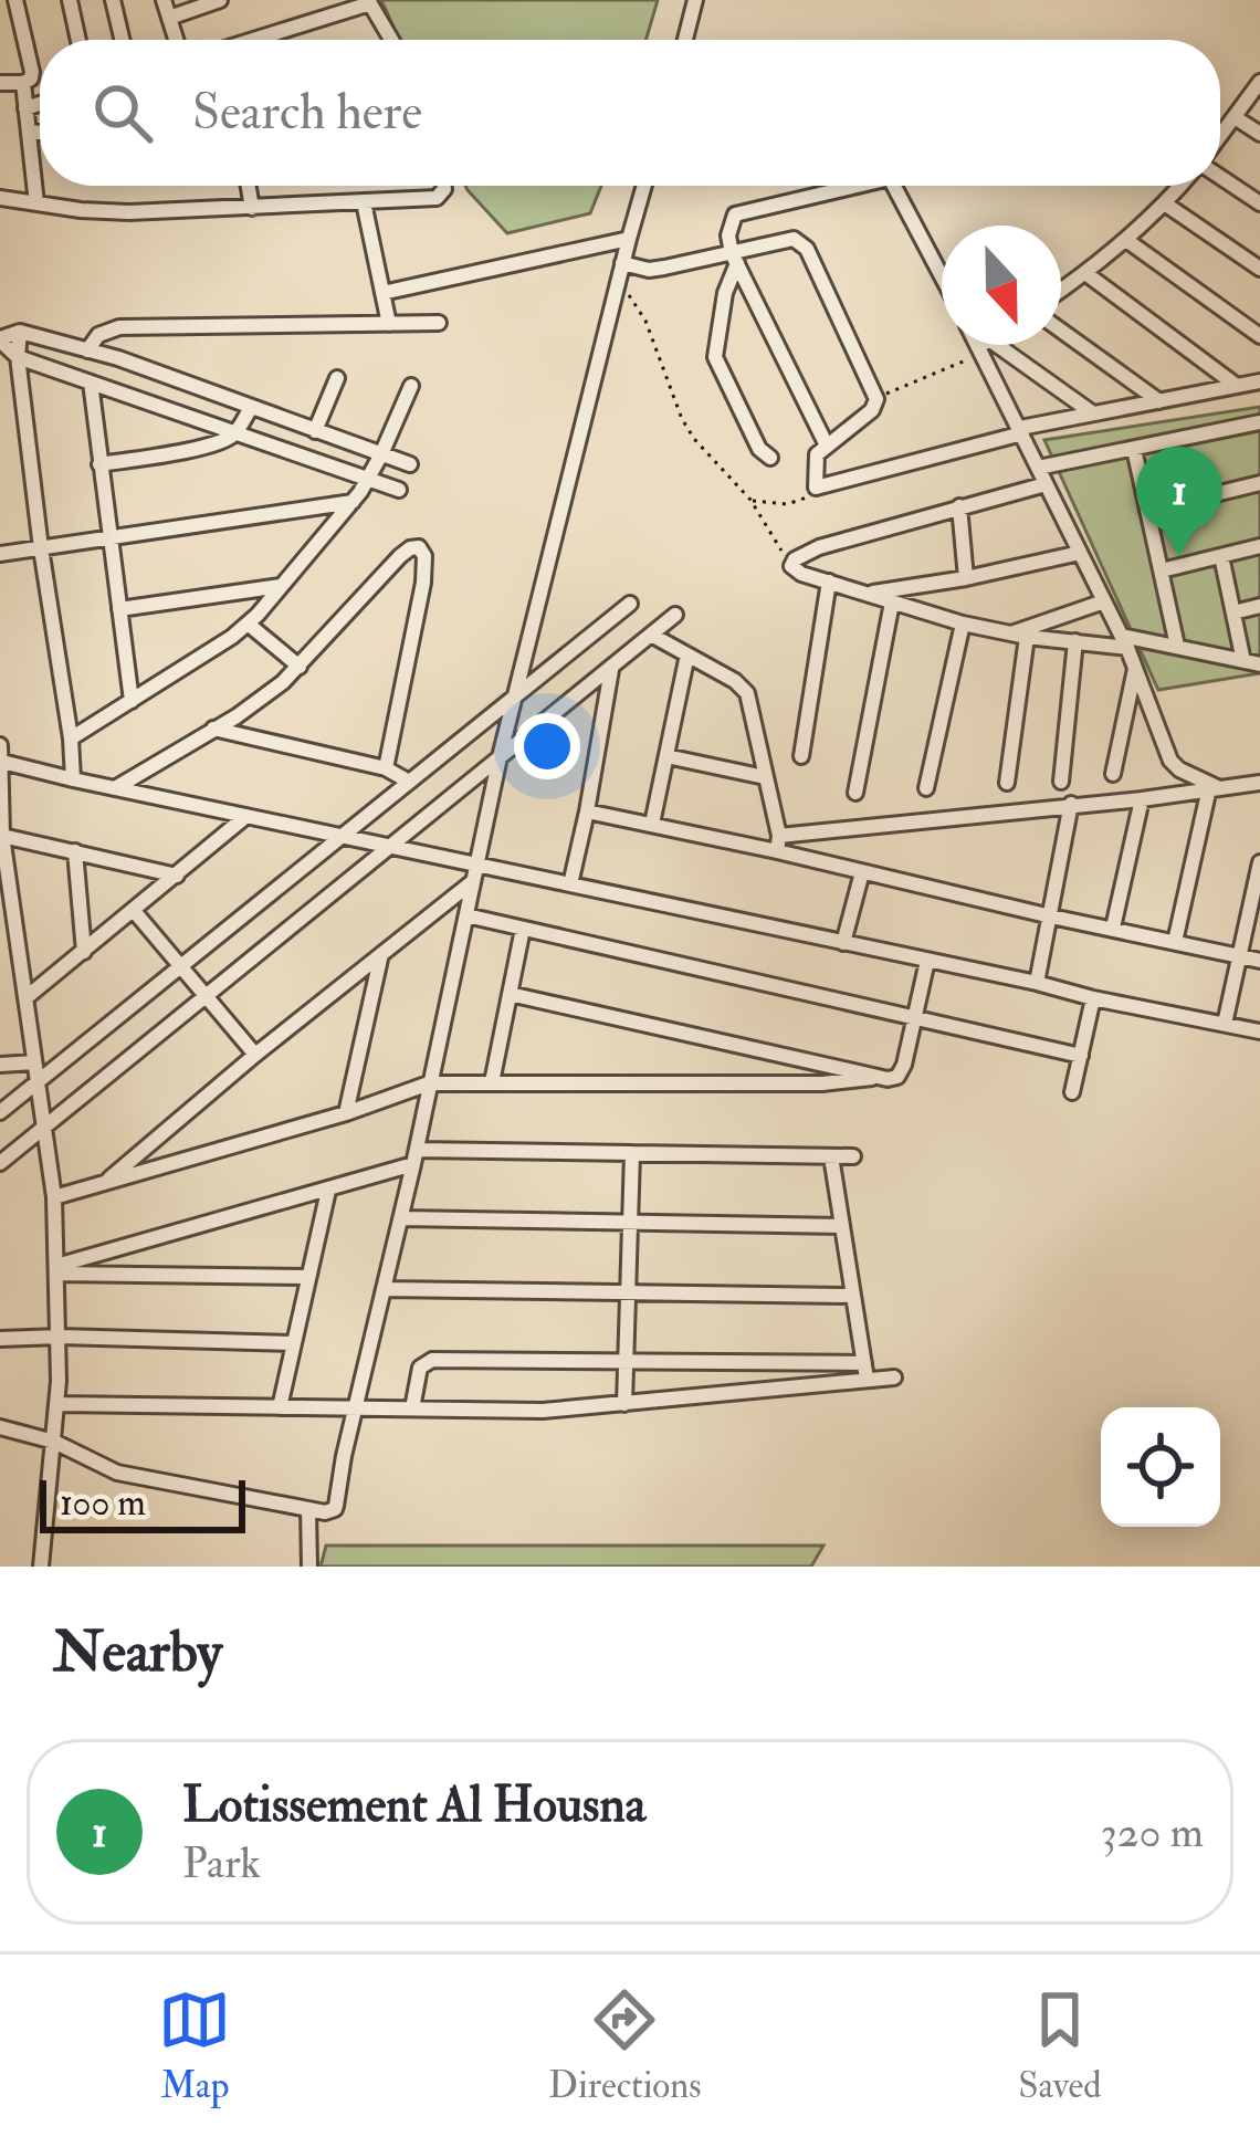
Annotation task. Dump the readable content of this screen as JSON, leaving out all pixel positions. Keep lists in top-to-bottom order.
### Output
{
  "scale_bar": "100 m",
  "north": "bottom",
  "page": {
    "search": "Search here",
    "pins": "1",
    "scale": "100 m",
    "heading": "Nearby",
    "list": [
      {
        "mark": "1",
        "name": "Lotissement Al Housna",
        "note": "Park",
        "value": "320 m"
      }
    ],
    "nav": ["Map", "Directions", "Saved"]
  }
}
